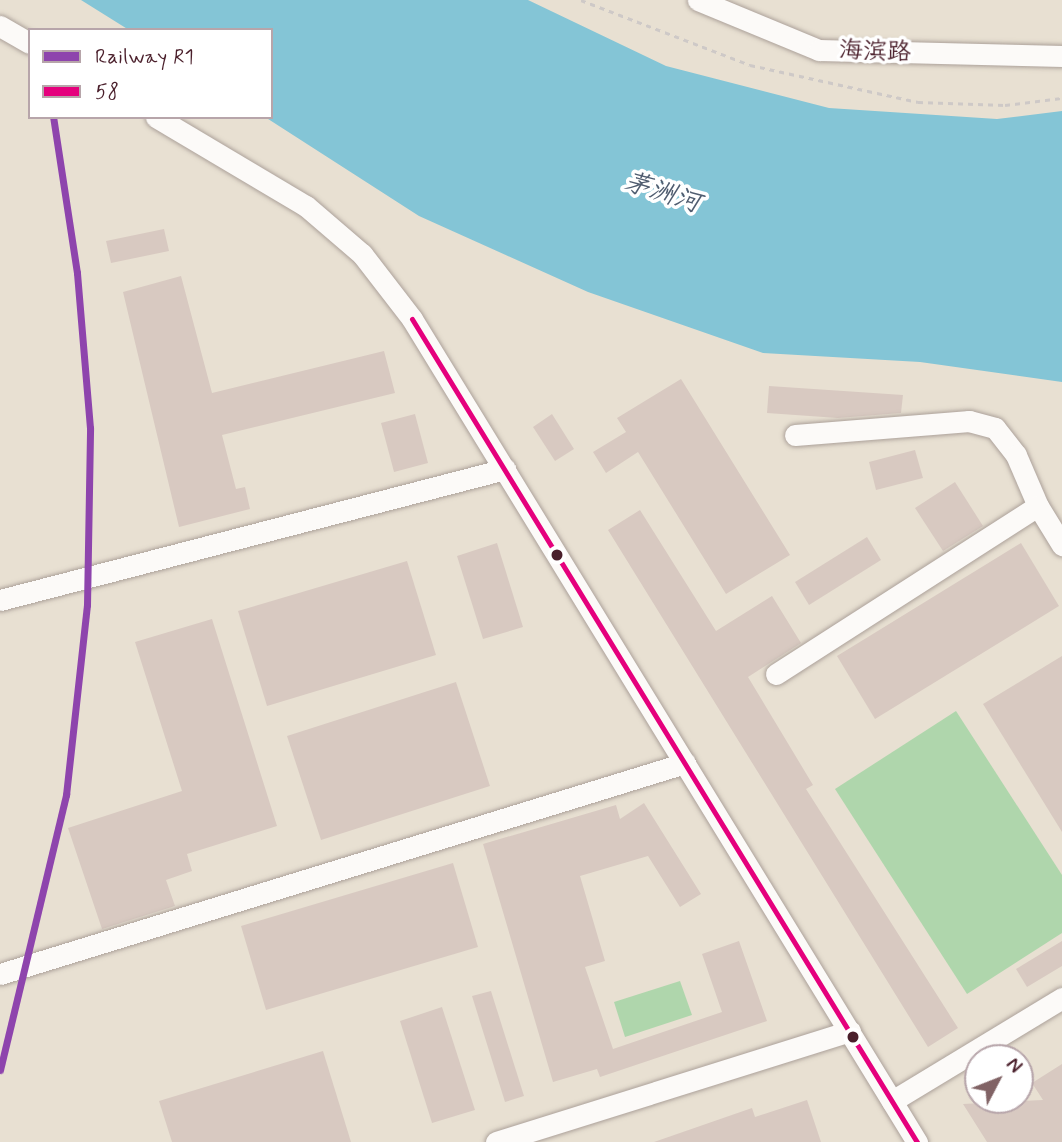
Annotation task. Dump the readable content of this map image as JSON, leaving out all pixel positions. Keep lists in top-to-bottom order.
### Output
{
  "streets": {
    "street": ["海滨路"]
  },
  "water": ["茅洲河"],
  "lines": ["rail line R1", "transit line 58"],
  "legend": ["Railway R1", "58"],
  "north": "top right"
}
